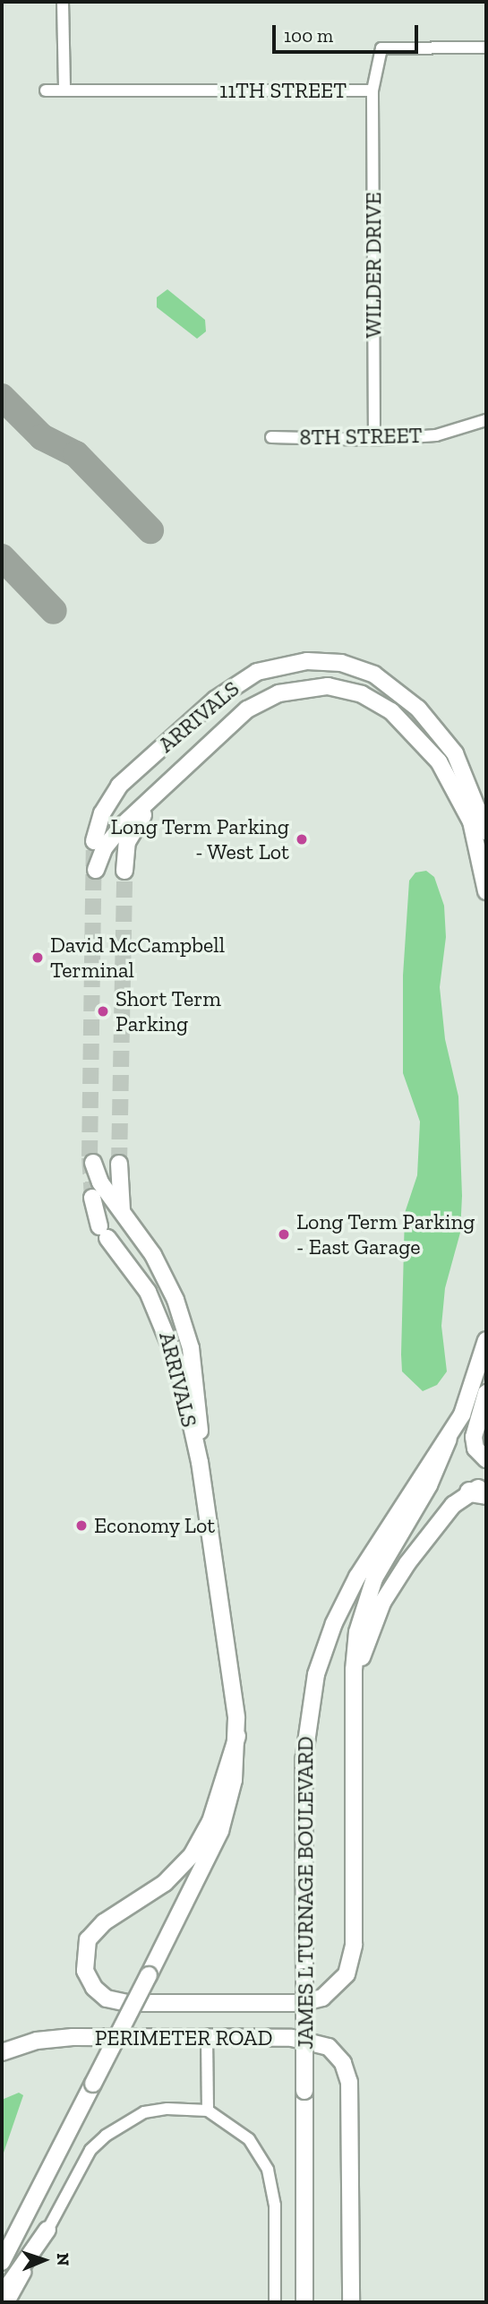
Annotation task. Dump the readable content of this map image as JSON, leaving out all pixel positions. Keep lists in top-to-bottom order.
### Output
{
  "streets": {
    "street": [
      "11TH STREET",
      "WILDER DRIVE",
      "8TH STREET",
      "ARRIVALS",
      "JAMES L TURNAGE BOULEVARD",
      "PERIMETER ROAD"
    ]
  },
  "crossings": [
    ["11TH STREET", "WILDER DRIVE"],
    ["WILDER DRIVE", "8TH STREET"]
  ],
  "places": [
    "Long Term Parking - West Lot",
    "David McCampbell Terminal",
    "Short Term Parking",
    "Long Term Parking - East Garage",
    "Economy Lot"
  ],
  "scale_bar": "100 m",
  "north": "right"
}
